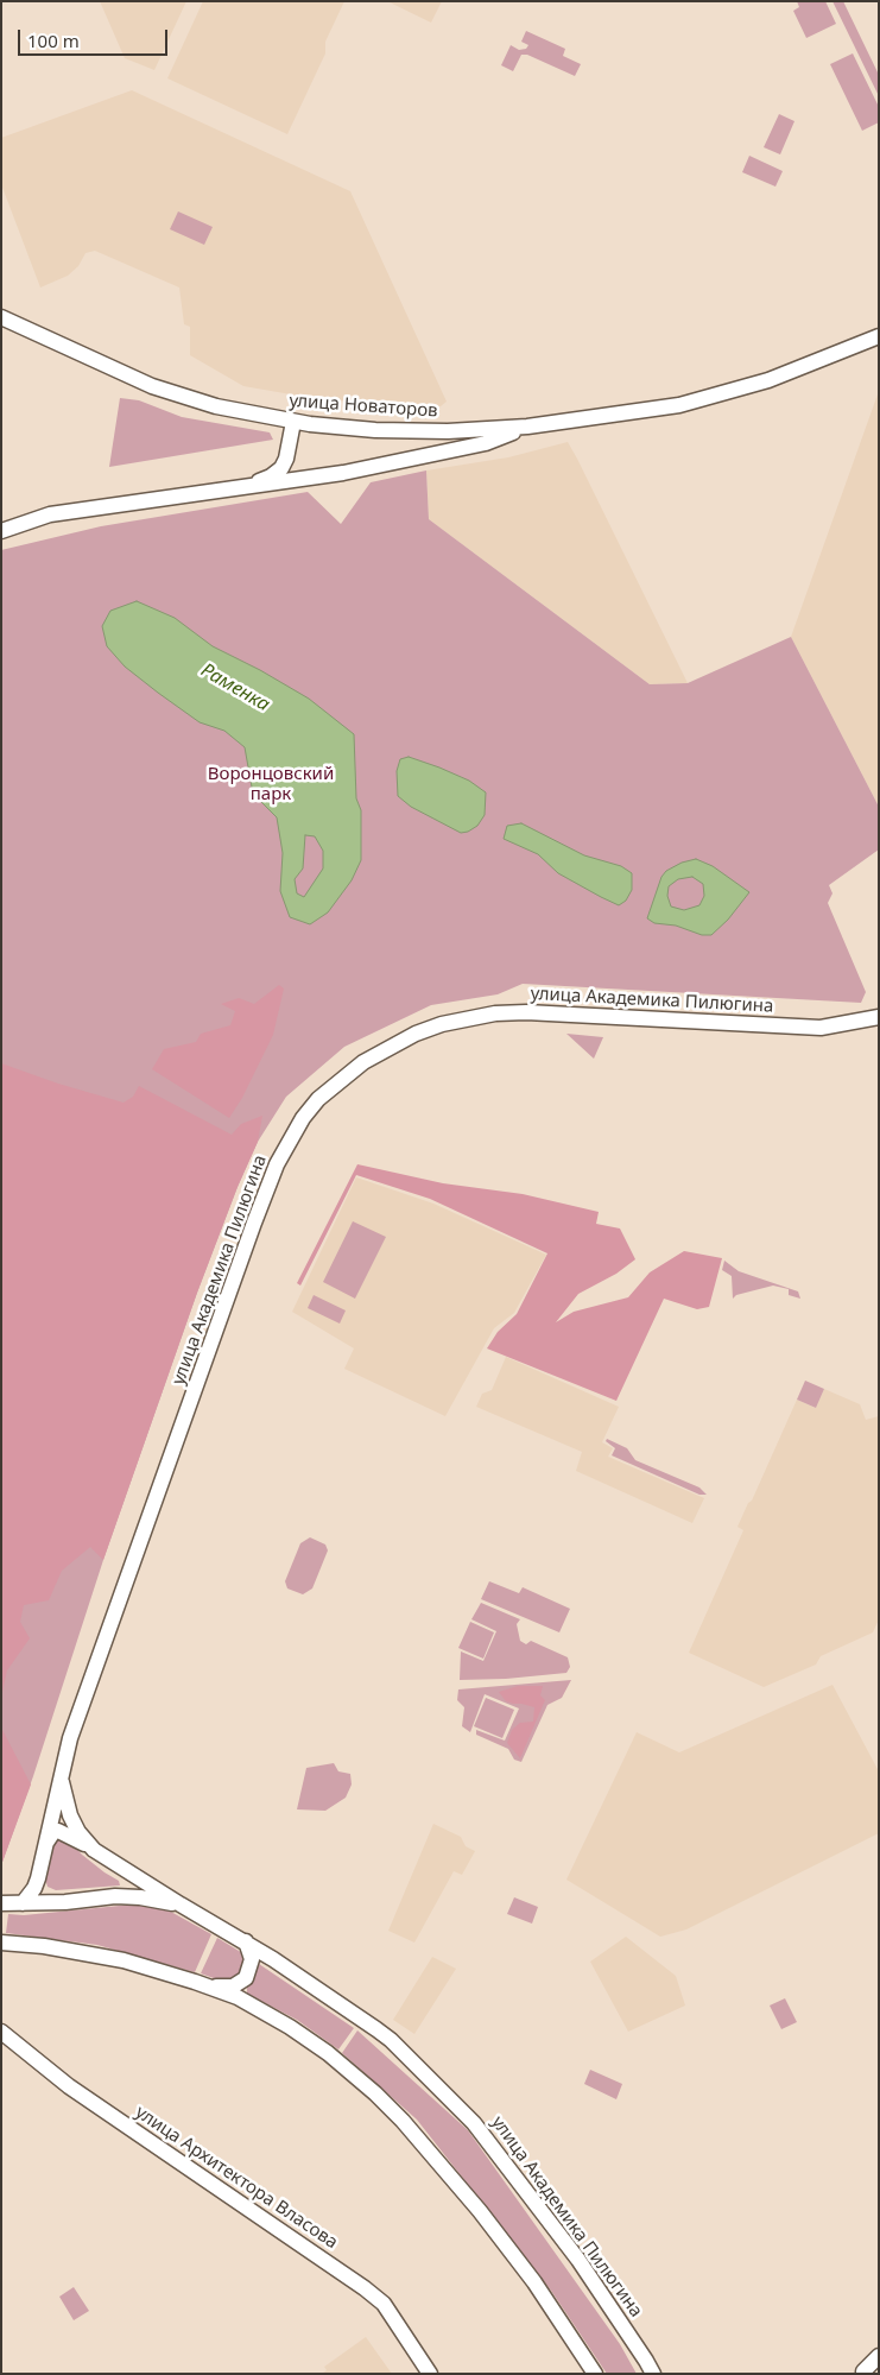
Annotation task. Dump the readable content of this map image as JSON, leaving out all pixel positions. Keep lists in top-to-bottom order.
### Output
{
  "streets": {
    "street": ["улица Новаторов", "улица Академика Пилюгина", "улица Архитектора Власова"]
  },
  "water": ["Раменка"],
  "parks": ["Воронцовский парк"],
  "scale_bar": "100 m"
}
